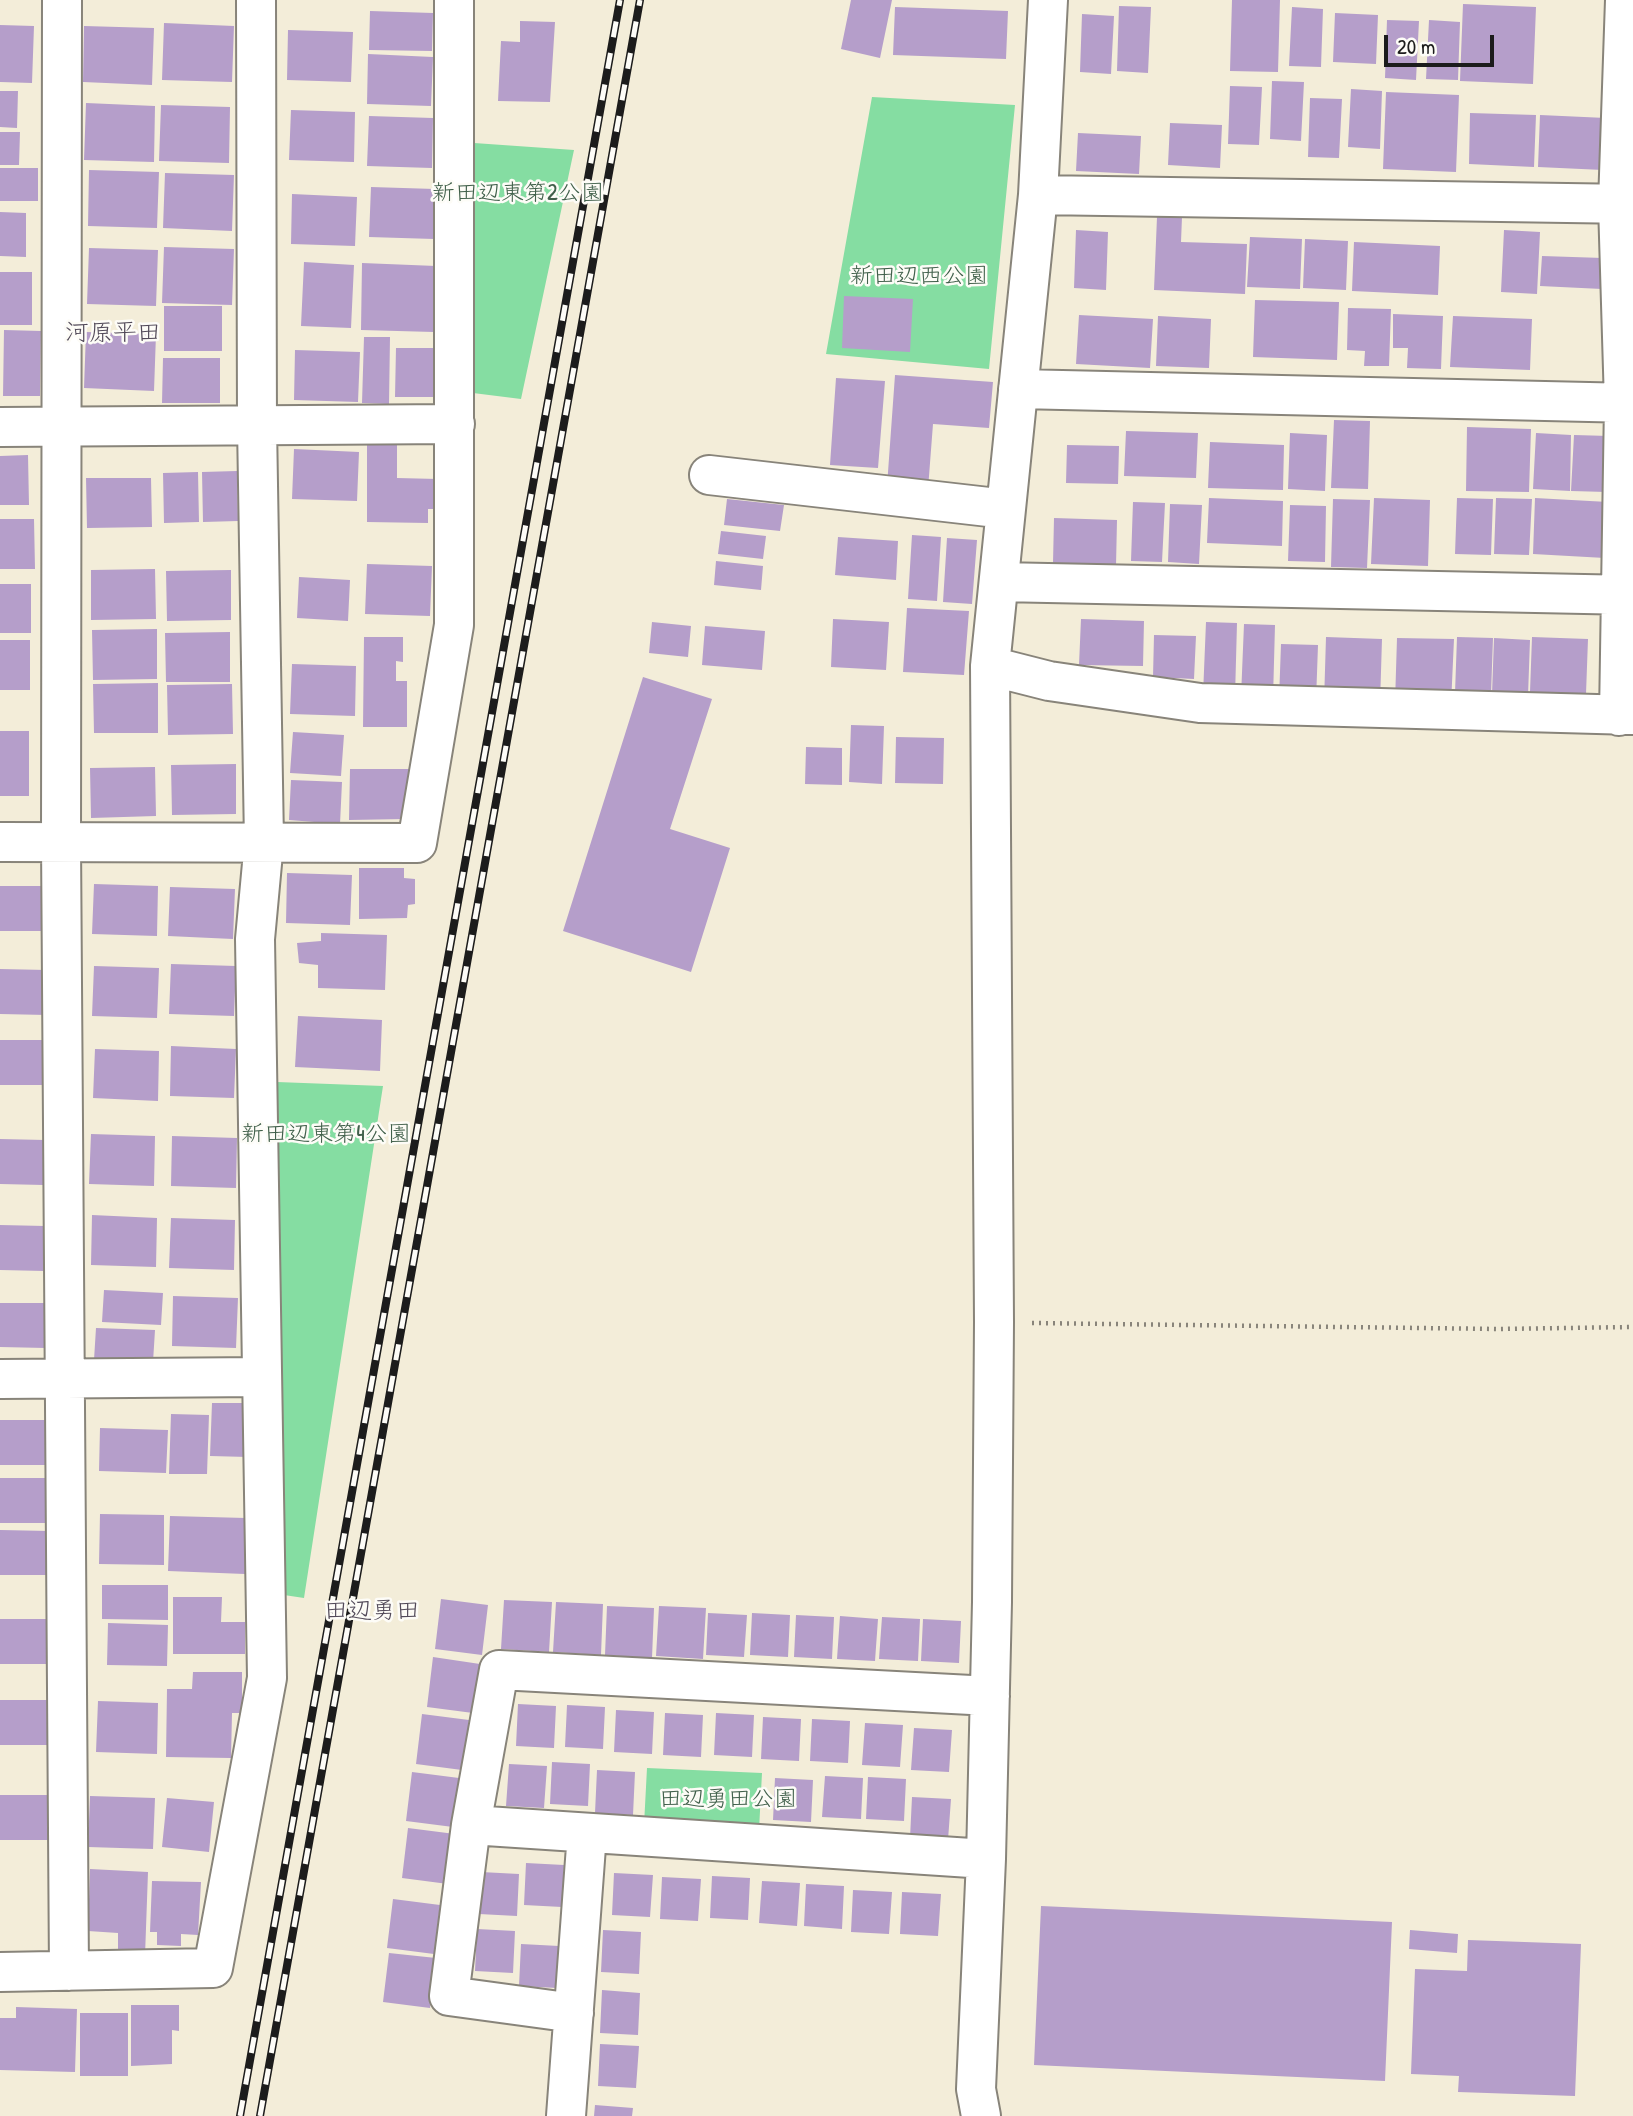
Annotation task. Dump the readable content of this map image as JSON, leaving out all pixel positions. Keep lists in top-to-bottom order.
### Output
{
  "districts": ["河原平田", "田辺勇田"],
  "parks": [
    "新田辺東第2公園",
    "新田辺西公園",
    "新田辺東第4公園",
    "田辺勇田公園"
  ],
  "scale_bar": "20 m"
}
